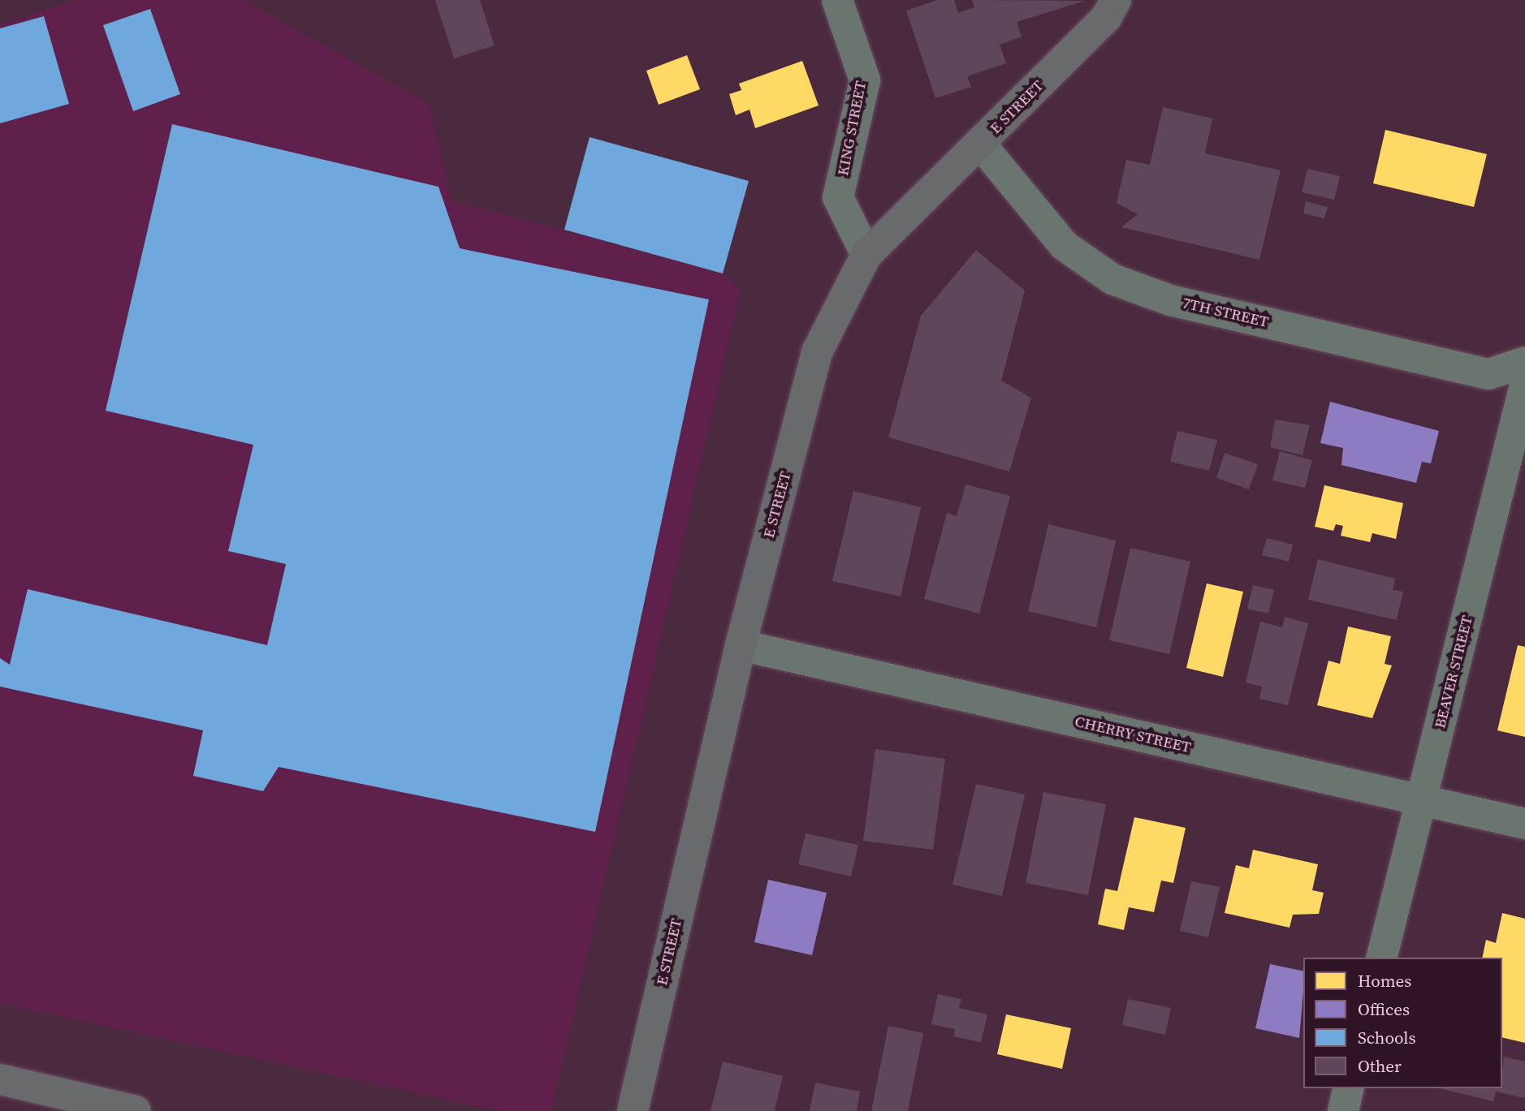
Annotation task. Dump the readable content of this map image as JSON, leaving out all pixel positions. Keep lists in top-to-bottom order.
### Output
{
  "streets": {
    "street": [
      "E STREET",
      "KING STREET",
      "7TH STREET",
      "BEAVER STREET",
      "CHERRY STREET"
    ]
  },
  "crossings": [
    ["E STREET", "KING STREET"],
    ["E STREET", "7TH STREET"],
    ["E STREET", "CHERRY STREET"],
    ["BEAVER STREET", "CHERRY STREET"]
  ],
  "legend": [
    "Homes",
    "Offices",
    "Schools",
    "Other"
  ]
}
